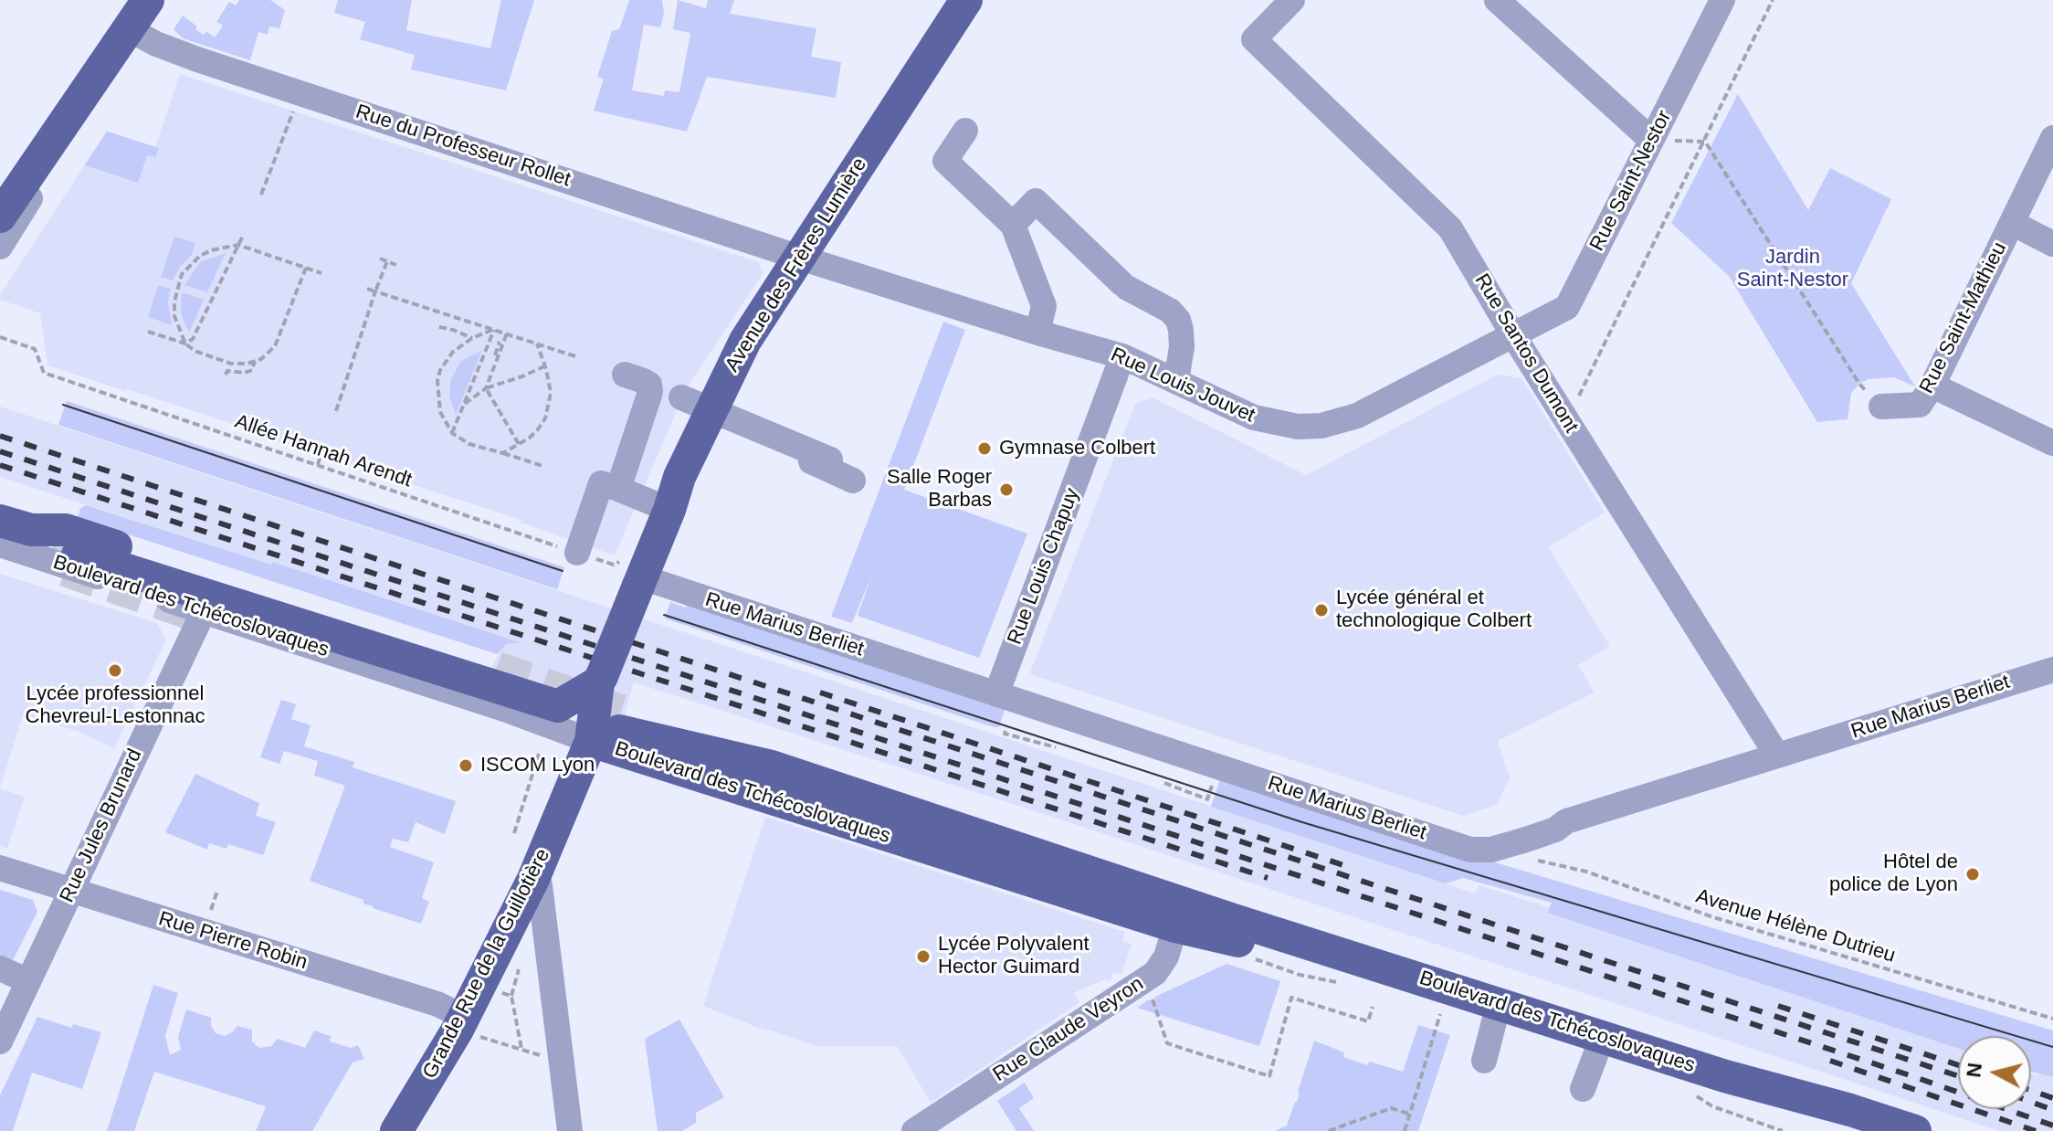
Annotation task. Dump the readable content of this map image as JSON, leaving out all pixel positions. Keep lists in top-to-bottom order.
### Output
{
  "streets": {
    "main road": ["Avenue des Frères Lumière", "Boulevard des Tchécoslovaques", "Grande Rue de la Guillotière"],
    "street": [
      "Rue du Professeur Rollet",
      "Rue Saint-Nestor",
      "Rue Saint-Mathieu",
      "Rue Santos Dumont",
      "Rue Louis Jouvet",
      "Rue Louis Chapuy",
      "Rue Marius Berliet",
      "Rue Jules Brunard",
      "Rue Pierre Robin",
      "Rue Claude Veyron"
    ],
    "path": ["Allée Hannah Arendt", "Avenue Hélène Dutrieu"]
  },
  "crossings": [
    ["Rue du Professeur Rollet", "Avenue des Frères Lumière"],
    ["Rue du Professeur Rollet", "Rue Louis Jouvet"],
    ["Rue Saint-Nestor", "Rue Santos Dumont"],
    ["Rue Saint-Nestor", "Rue Louis Jouvet"],
    ["Avenue des Frères Lumière", "Rue Louis Jouvet"],
    ["Avenue des Frères Lumière", "Allée Hannah Arendt"],
    ["Avenue des Frères Lumière", "Rue Marius Berliet"],
    ["Avenue des Frères Lumière", "Grande Rue de la Guillotière"],
    ["Rue Santos Dumont", "Rue Louis Jouvet"],
    ["Rue Santos Dumont", "Rue Marius Berliet"],
    ["Rue Louis Jouvet", "Rue Louis Chapuy"],
    ["Allée Hannah Arendt", "Rue Marius Berliet"],
    ["Allée Hannah Arendt", "Grande Rue de la Guillotière"],
    ["Rue Louis Chapuy", "Rue Marius Berliet"],
    ["Boulevard des Tchécoslovaques", "Rue Jules Brunard"],
    ["Boulevard des Tchécoslovaques", "Grande Rue de la Guillotière"],
    ["Boulevard des Tchécoslovaques", "Rue Claude Veyron"],
    ["Rue Marius Berliet", "Grande Rue de la Guillotière"],
    ["Rue Jules Brunard", "Rue Pierre Robin"],
    ["Rue Pierre Robin", "Grande Rue de la Guillotière"]
  ],
  "parks": ["Jardin Saint-Nestor"],
  "places": [
    "Gymnase Colbert",
    "Salle Roger Barbas",
    "Lycée général et technologique Colbert",
    "Lycée professionnel Chevreul-Lestonnac",
    "ISCOM Lyon",
    "Hôtel de police de Lyon",
    "Lycée Polyvalent Hector Guimard"
  ],
  "north": "left"
}
